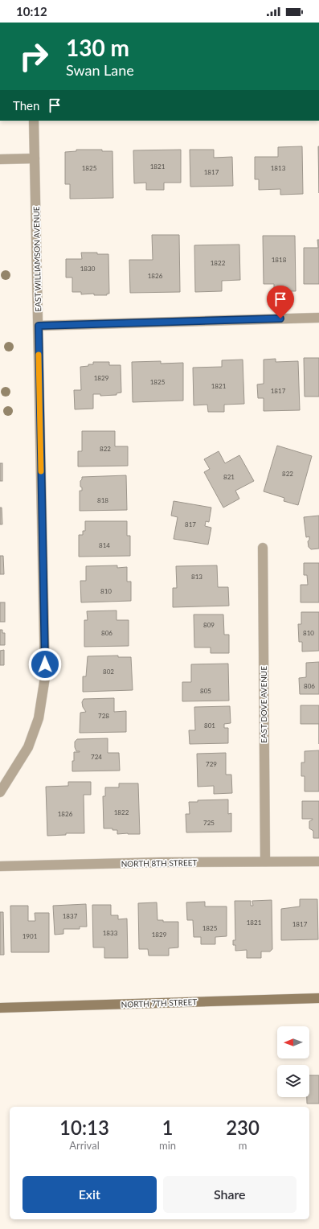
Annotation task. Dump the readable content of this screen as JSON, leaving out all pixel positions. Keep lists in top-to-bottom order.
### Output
{
  "streets": {
    "street": [
      "EAST WILLIAMSON AVENUE",
      "EAST DOVE AVENUE",
      "NORTH 8TH STREET",
      "NORTH 7TH STREET"
    ]
  },
  "crossings": [
    ["EAST DOVE AVENUE", "NORTH 8TH STREET"]
  ],
  "house_numbers": [
    "1821",
    "1825",
    "1813",
    "1817",
    "1818",
    "1822",
    "1830",
    "1826",
    "1829",
    "1825",
    "1821",
    "1817",
    "822",
    "822",
    "821",
    "818",
    "817",
    "814",
    "813",
    "810",
    "809",
    "806",
    "810",
    "802",
    "806",
    "805",
    "728",
    "801",
    "724",
    "729",
    "1822",
    "1826",
    "725",
    "1837",
    "1821",
    "1817",
    "1825",
    "1833",
    "1829",
    "1901"
  ],
  "north": "left",
  "page": {
    "status": "10:12",
    "turn": ["130 m", "Swan Lane"],
    "then": "Then",
    "eta": [
      "10:13",
      "Arrival",
      "1",
      "min",
      "230",
      "m"
    ],
    "buttons": ["Exit", "Share"]
  }
}
